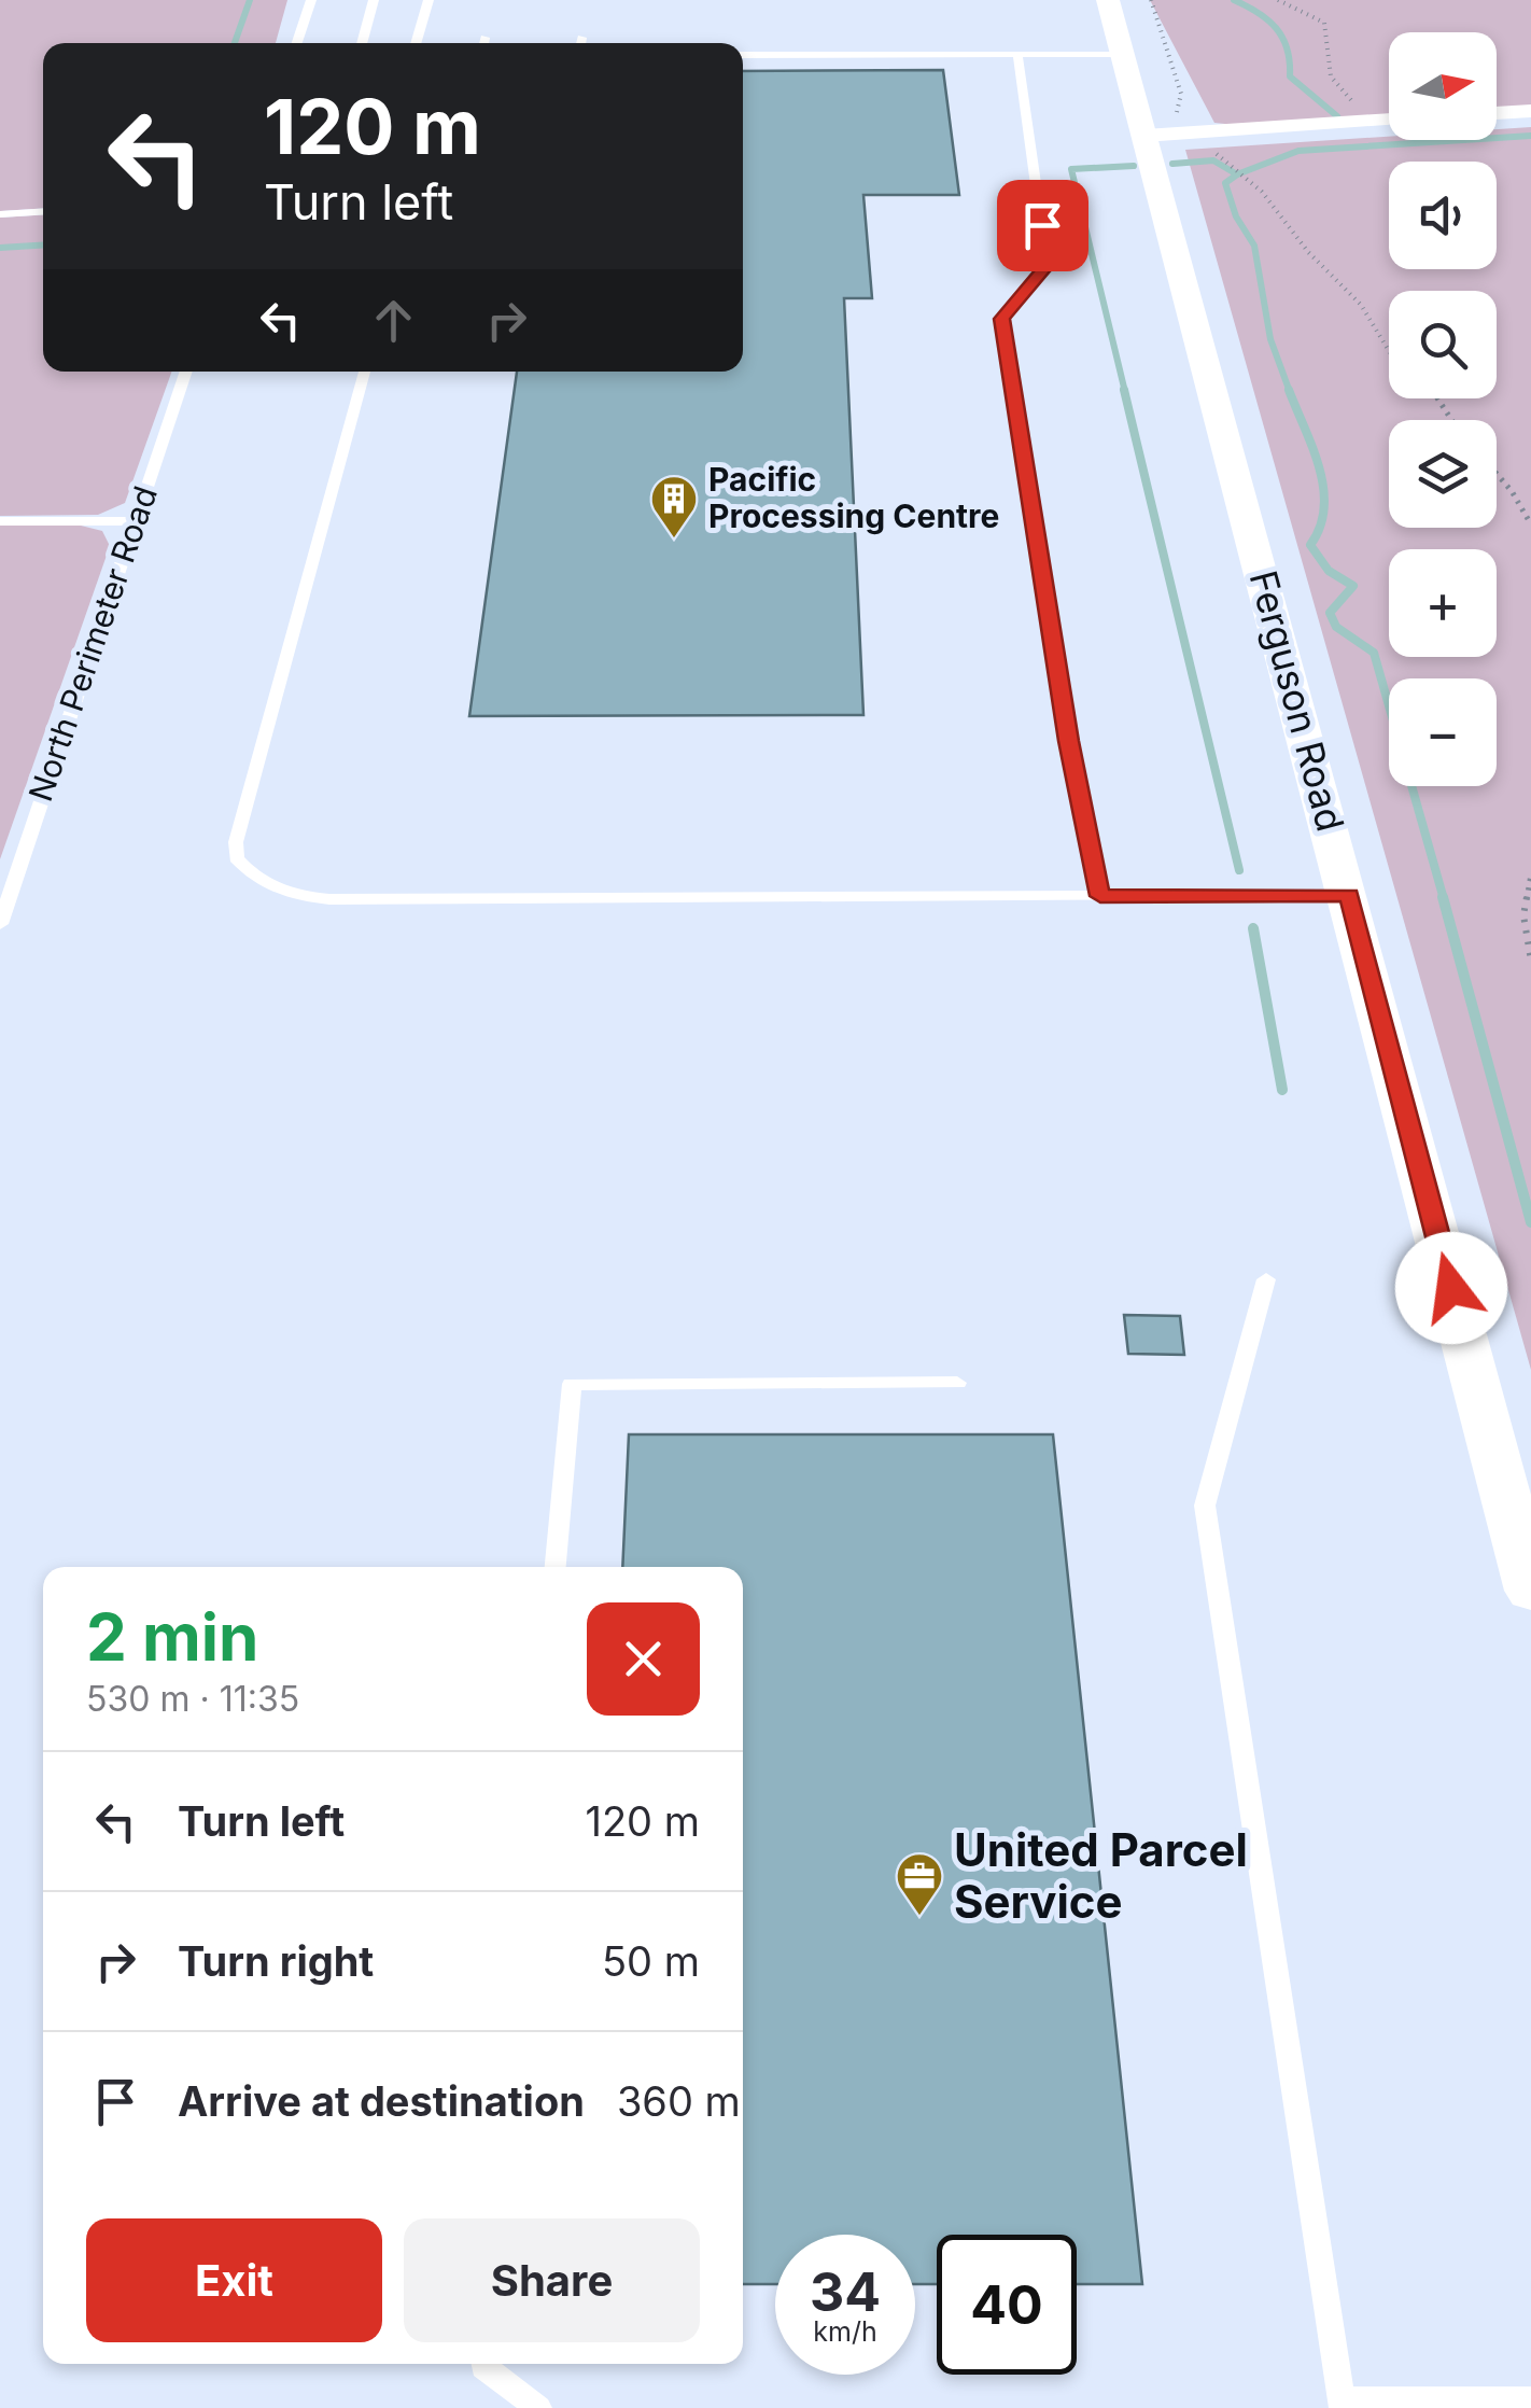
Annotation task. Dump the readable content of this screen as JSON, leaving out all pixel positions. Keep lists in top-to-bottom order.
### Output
{
  "streets": {
    "street": ["Ferguson Road"],
    "lane": ["North Perimeter Road"]
  },
  "places": {
    "building": ["Pacific Processing Centre"],
    "office": ["United Parcel Service"]
  },
  "north": "right",
  "page": {
    "map_buttons": ["+", "−"],
    "turn": ["120 m", "Turn left"],
    "heading": ["2 min", "530 m · 11:35"],
    "list": [
      {
        "name": "Turn left",
        "value": "120 m"
      },
      {
        "name": "Turn right",
        "value": "50 m"
      },
      {
        "name": "Arrive at destination",
        "value": "360 m"
      }
    ],
    "buttons": ["Exit", "Share"],
    "speed": "34 km/h",
    "limit": "40"
  }
}
